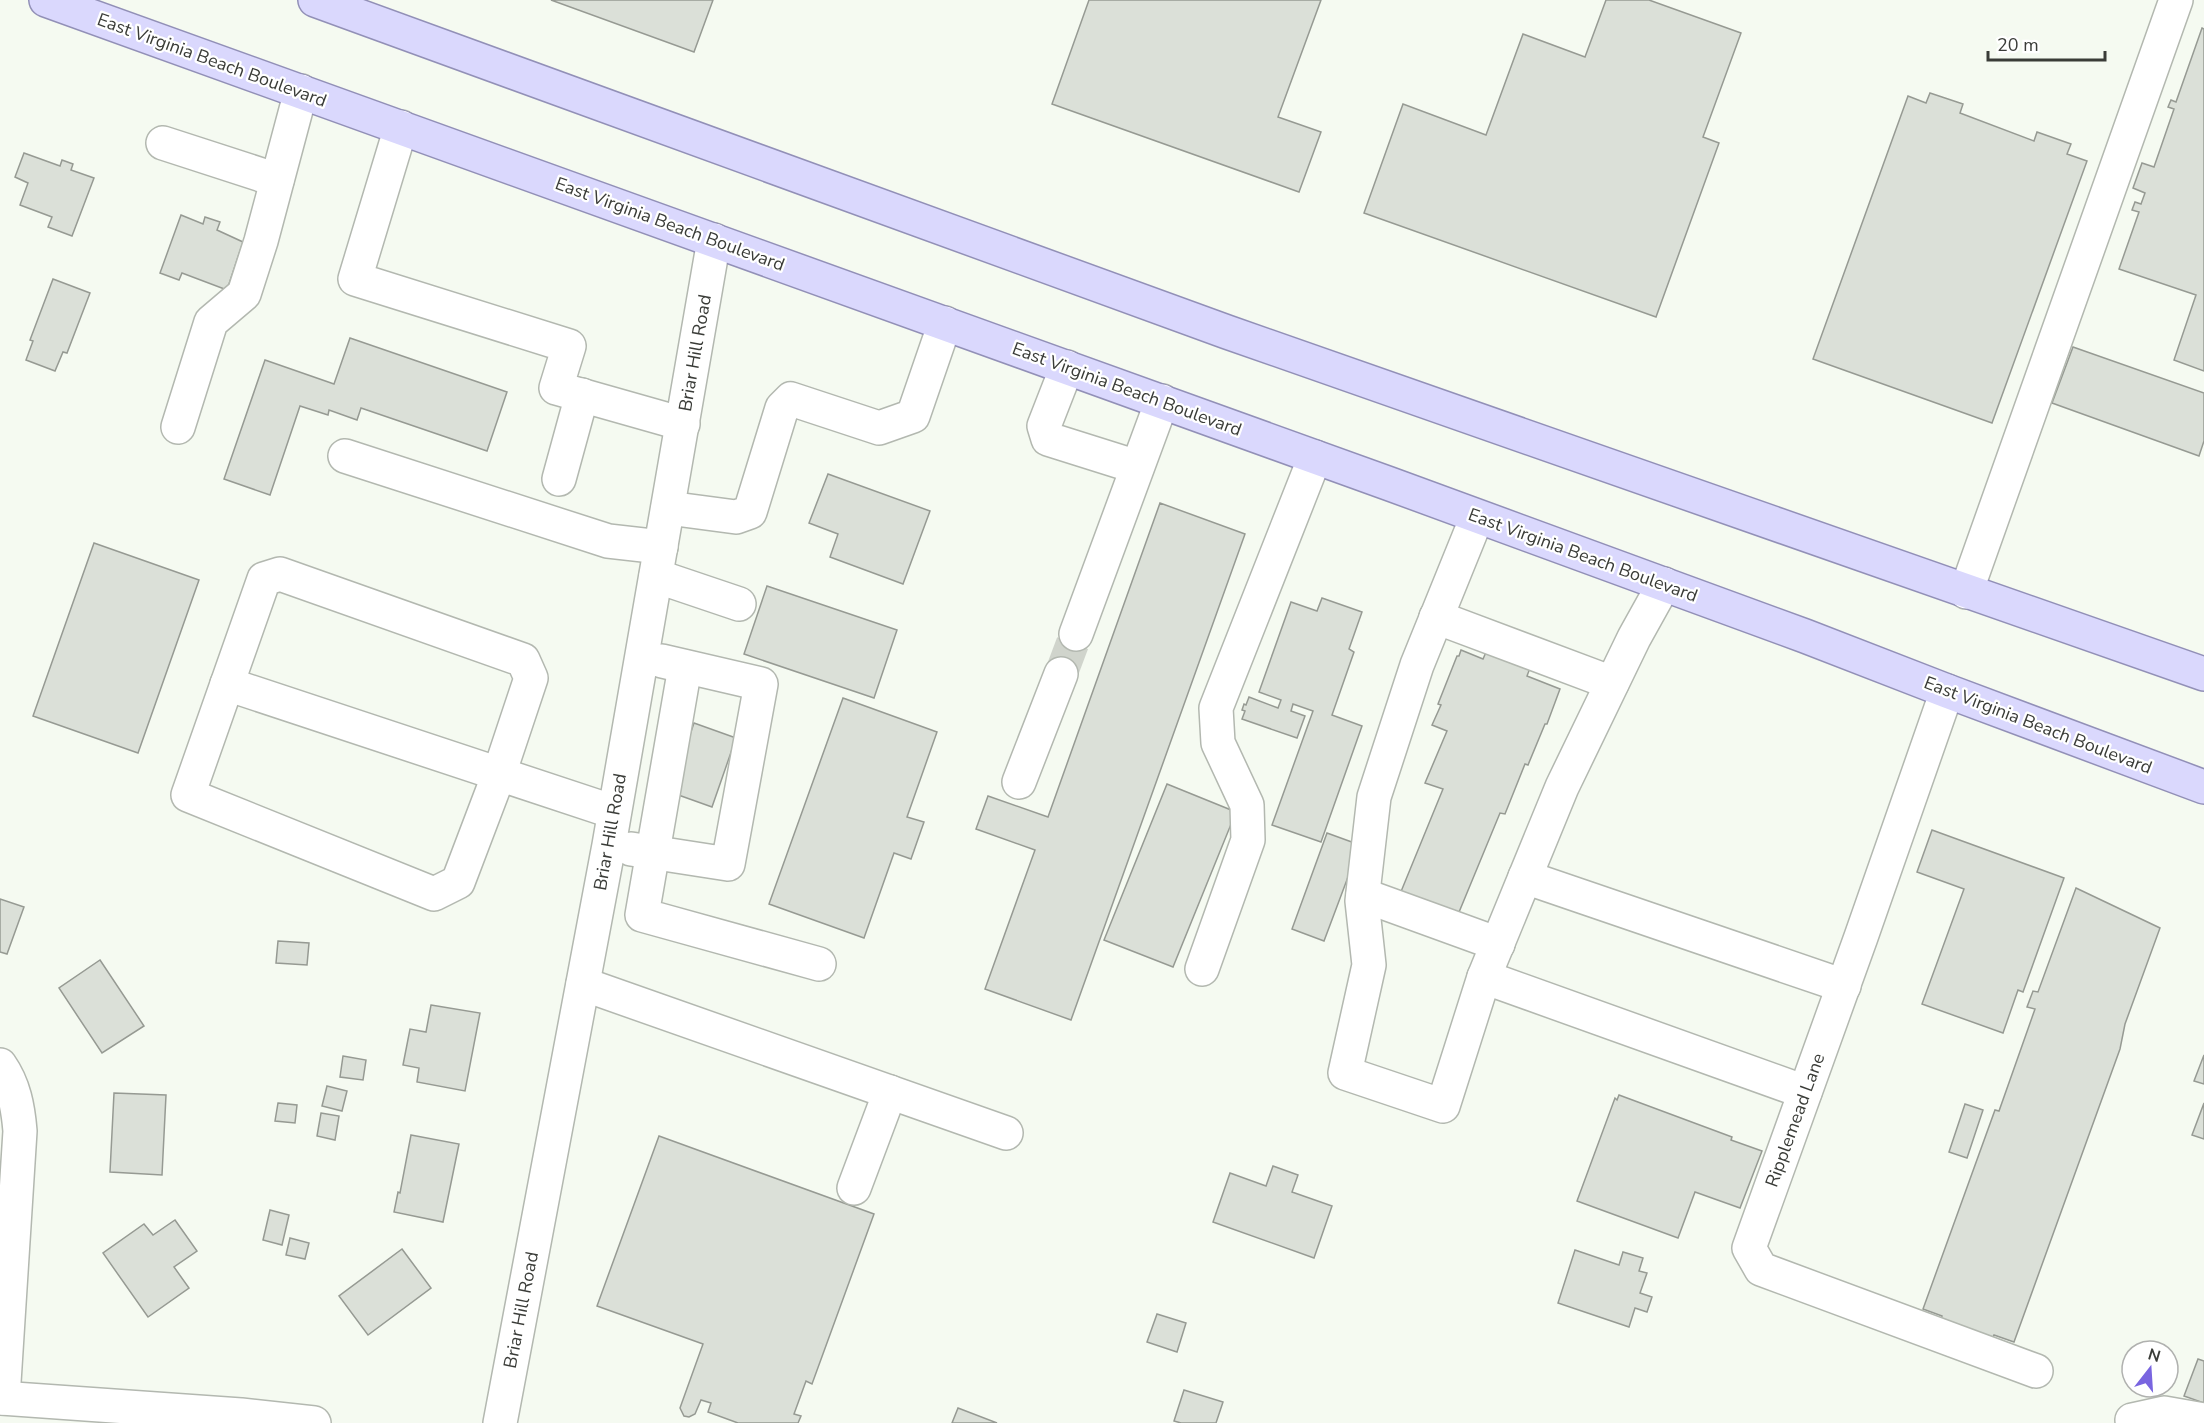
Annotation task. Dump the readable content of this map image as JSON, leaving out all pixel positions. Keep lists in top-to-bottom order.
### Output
{
  "streets": {
    "main road": ["East Virginia Beach Boulevard"],
    "street": ["Briar Hill Road", "Ripplemead Lane"]
  },
  "crossings": [
    ["East Virginia Beach Boulevard", "Briar Hill Road"],
    ["East Virginia Beach Boulevard", "Ripplemead Lane"]
  ],
  "scale_bar": "20 m",
  "north": "top"
}
